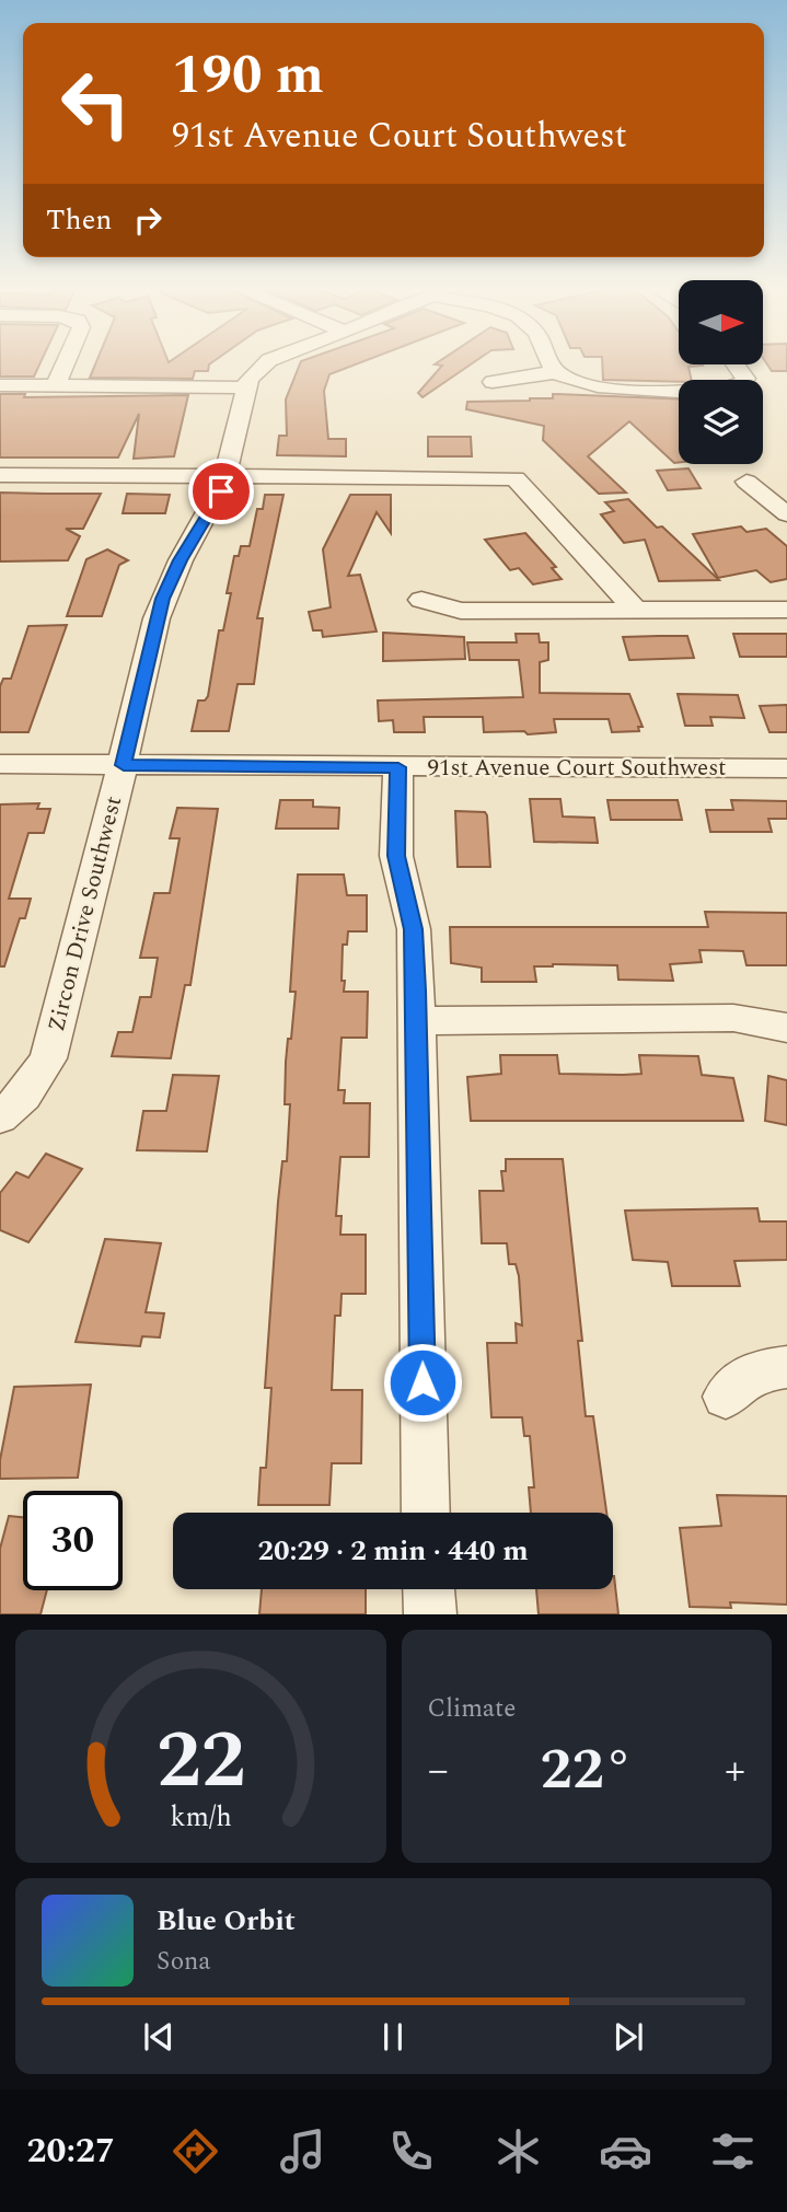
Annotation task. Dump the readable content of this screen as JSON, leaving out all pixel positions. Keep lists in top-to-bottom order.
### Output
{
  "streets": {
    "street": ["91st Avenue Court Southwest", "Zircon Drive Southwest"]
  },
  "crossings": [
    ["91st Avenue Court Southwest", "Zircon Drive Southwest"]
  ],
  "north": "right",
  "page": {
    "turn": ["190 m", "91st Avenue Court Southwest"],
    "then": "Then",
    "limit": "30",
    "trip": "20:29 · 2 min · 440 m",
    "tile": "Climate",
    "heat": ["−", "22°", "+"],
    "song": ["Blue Orbit", "Sona"],
    "tabs": "20:27",
    "gauge": ["22", "km/h"]
  }
}
